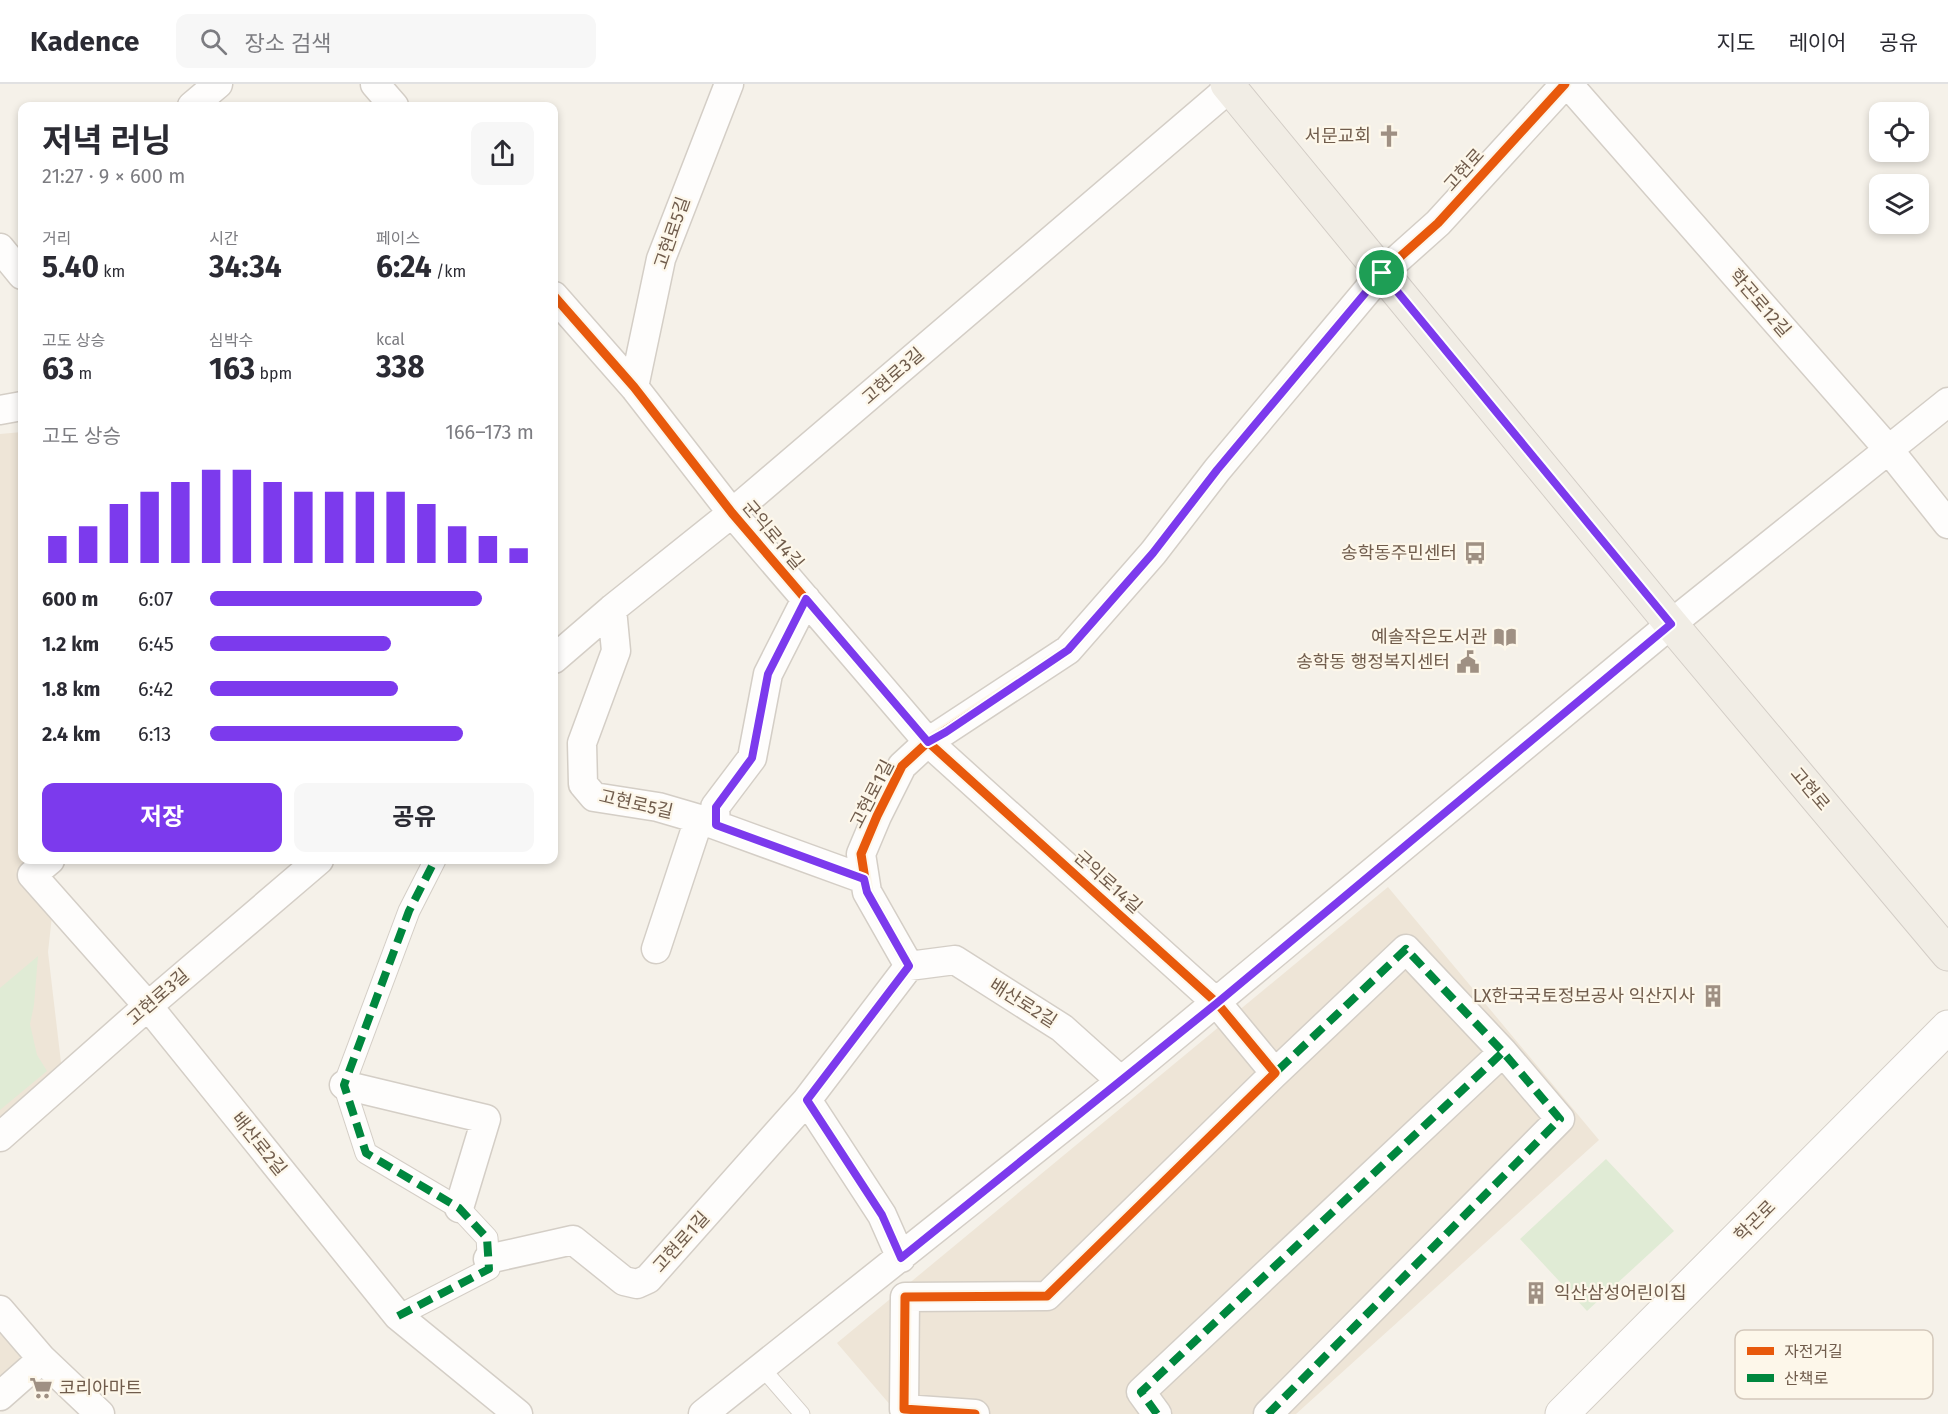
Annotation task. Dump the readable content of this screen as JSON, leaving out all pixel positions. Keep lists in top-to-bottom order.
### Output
{
  "streets": {
    "main road": ["고현로"],
    "street": [
      "고현로5길",
      "학곤로12길",
      "고현로3길",
      "군익로14길",
      "고현로1길",
      "배산로2길",
      "학곤로"
    ]
  },
  "crossings": [
    ["고현로", "학곤로12길"],
    ["고현로", "고현로3길"],
    ["고현로", "고현로1길"],
    ["고현로5길", "고현로3길"],
    ["고현로5길", "군익로14길"],
    ["고현로5길", "고현로1길"],
    ["고현로3길", "군익로14길"],
    ["고현로3길", "배산로2길"],
    ["군익로14길", "고현로1길"]
  ],
  "places": {
    "church": ["서문교회"],
    "bus stop": ["송학동주민센터"],
    "library": ["예솔작은도서관"],
    "public building": ["송학동 행정복지센터"],
    "building": ["LX한국국토정보공사 익산지사", "익산삼성어린이집"],
    "supermarket": ["코리아마트"]
  },
  "legend": ["자전거길", "산책로"],
  "page": {
    "header": "Kadence",
    "search": "장소 검색",
    "nav": ["지도", "레이어", "공유"],
    "heading": ["저녁 러닝", "21:27 · 9 × 600 m"],
    "stats": [
      ["거리", "5.40 km"],
      ["시간", "34:34"],
      ["페이스", "6:24 /km"],
      ["고도 상승", "63 m"],
      ["심박수", "163 bpm"],
      ["kcal", "338"]
    ],
    "chart": ["고도 상승", "166–173 m"],
    "list": [
      {
        "name": "600 m",
        "note": "6:07"
      },
      {
        "name": "1.2 km",
        "note": "6:45"
      },
      {
        "name": "1.8 km",
        "note": "6:42"
      },
      {
        "name": "2.4 km",
        "note": "6:13"
      }
    ],
    "buttons": ["저장", "공유"]
  }
}
